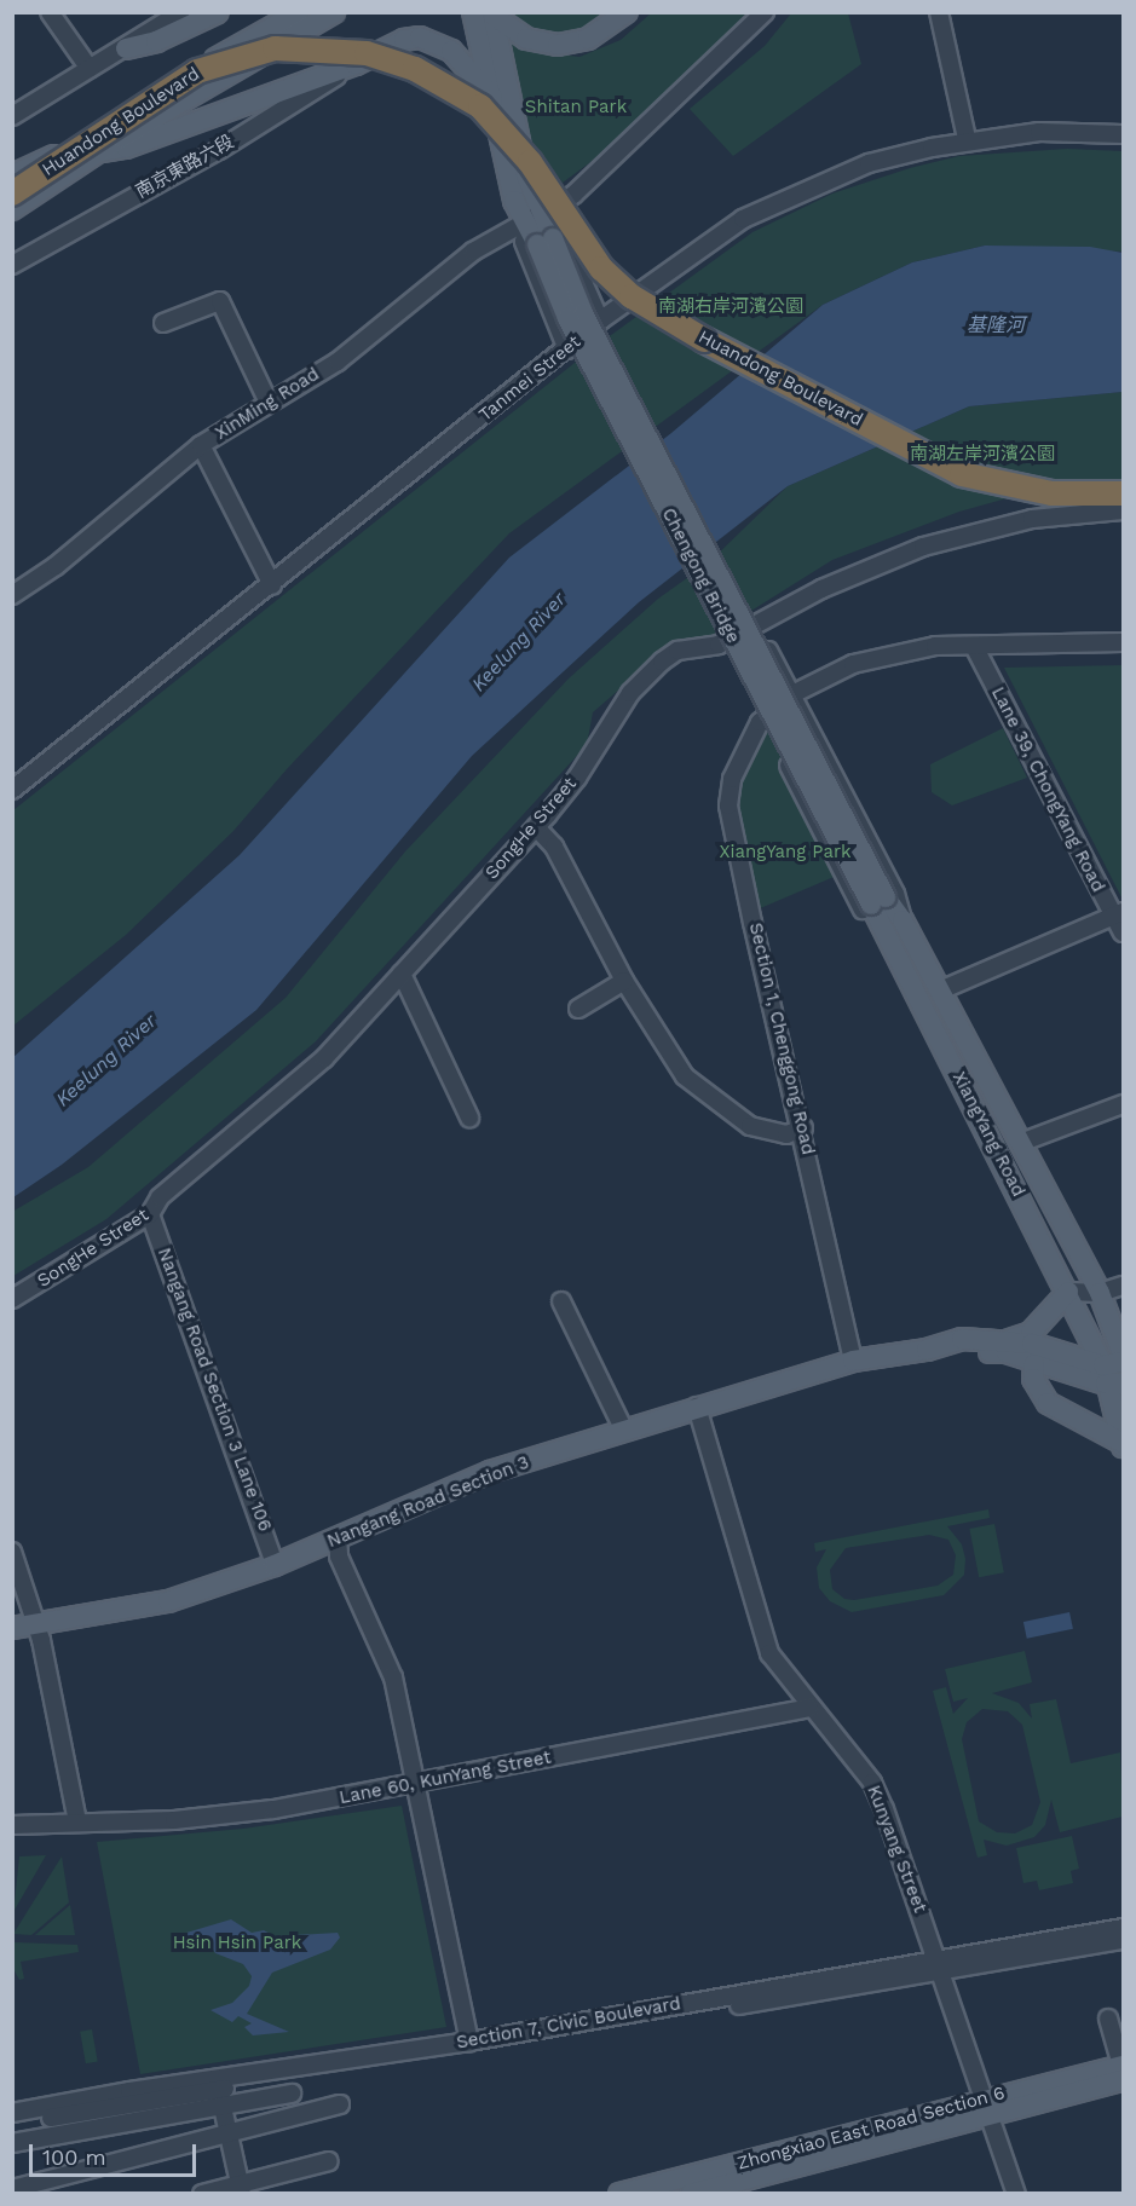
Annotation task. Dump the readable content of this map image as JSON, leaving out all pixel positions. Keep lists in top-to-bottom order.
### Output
{
  "streets": {
    "highway": ["Huandong Boulevard"],
    "main road": [
      "Chengong Bridge",
      "XiangYang Road",
      "Nangang Road Section 3",
      "Zhongxiao East Road Section 6"
    ],
    "street": [
      "南京東路六段",
      "Tanmei Street",
      "XinMing Road",
      "Lane 39, ChongYang Road",
      "SongHe Street",
      "Section 1, Chenggong Road",
      "Nangang Road Section 3 Lane 106",
      "Lane 60, KunYang Street",
      "Kunyang Street",
      "Section 7, Civic Boulevard"
    ]
  },
  "crossings": [
    ["XinMing Road", "Chengong Bridge"],
    ["Chengong Bridge", "XiangYang Road"],
    ["SongHe Street", "Nangang Road Section 3 Lane 106"],
    ["Section 1, Chenggong Road", "Nangang Road Section 3"],
    ["Nangang Road Section 3 Lane 106", "Nangang Road Section 3"],
    ["Nangang Road Section 3", "Kunyang Street"],
    ["Lane 60, KunYang Street", "Kunyang Street"],
    ["Kunyang Street", "Section 7, Civic Boulevard"],
    ["Kunyang Street", "Zhongxiao East Road Section 6"]
  ],
  "water": ["基隆河", "Keelung River"],
  "parks": [
    "Shitan Park",
    "南湖右岸河濱公園",
    "南湖左岸河濱公園",
    "XiangYang Park",
    "Hsin Hsin Park"
  ],
  "scale_bar": "100 m"
}
